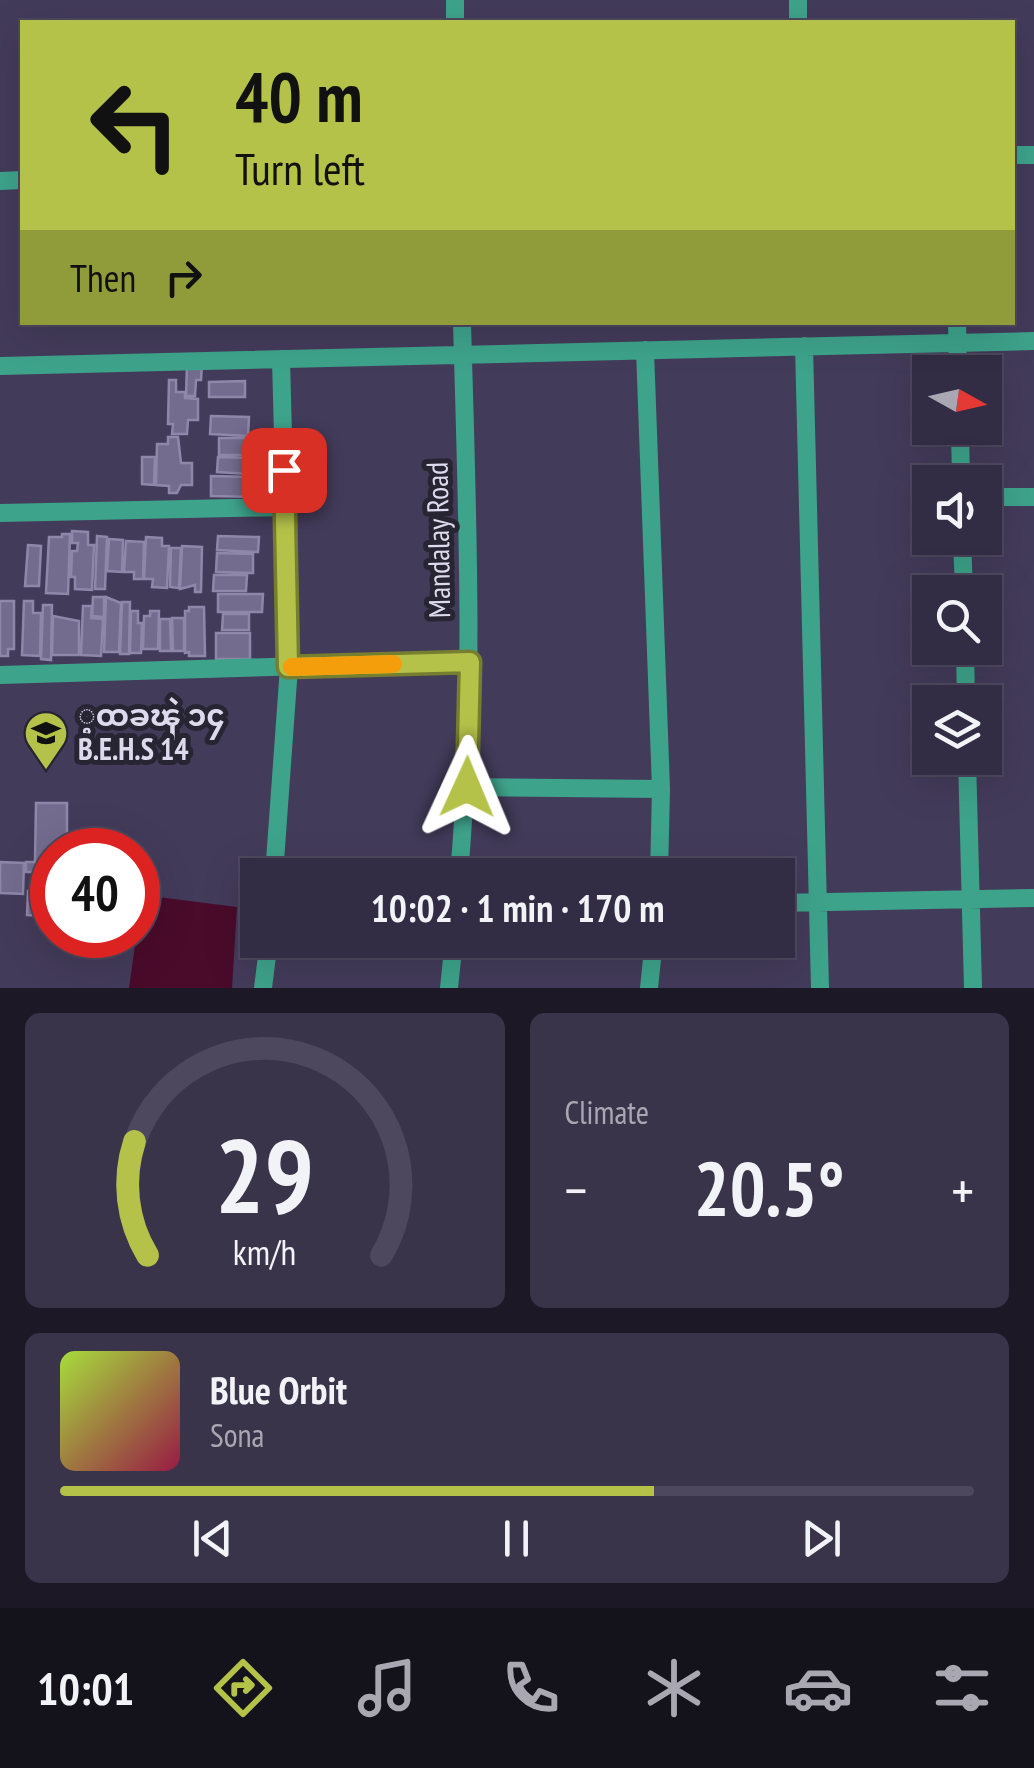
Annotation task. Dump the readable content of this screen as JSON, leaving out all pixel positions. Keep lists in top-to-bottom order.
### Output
{
  "streets": {
    "street": ["Mandalay Road"]
  },
  "places": {
    "school or university": ["့ထခၾဲ ၁၄ B.E.H.S 14"]
  },
  "north": "right",
  "page": {
    "turn": ["40 m", "Turn left"],
    "then": "Then",
    "limit": "40",
    "trip": "10:02 · 1 min · 170 m",
    "tile": "Climate",
    "heat": ["−", "20.5°", "+"],
    "song": ["Blue Orbit", "Sona"],
    "tabs": "10:01",
    "gauge": ["29", "km/h"]
  }
}
